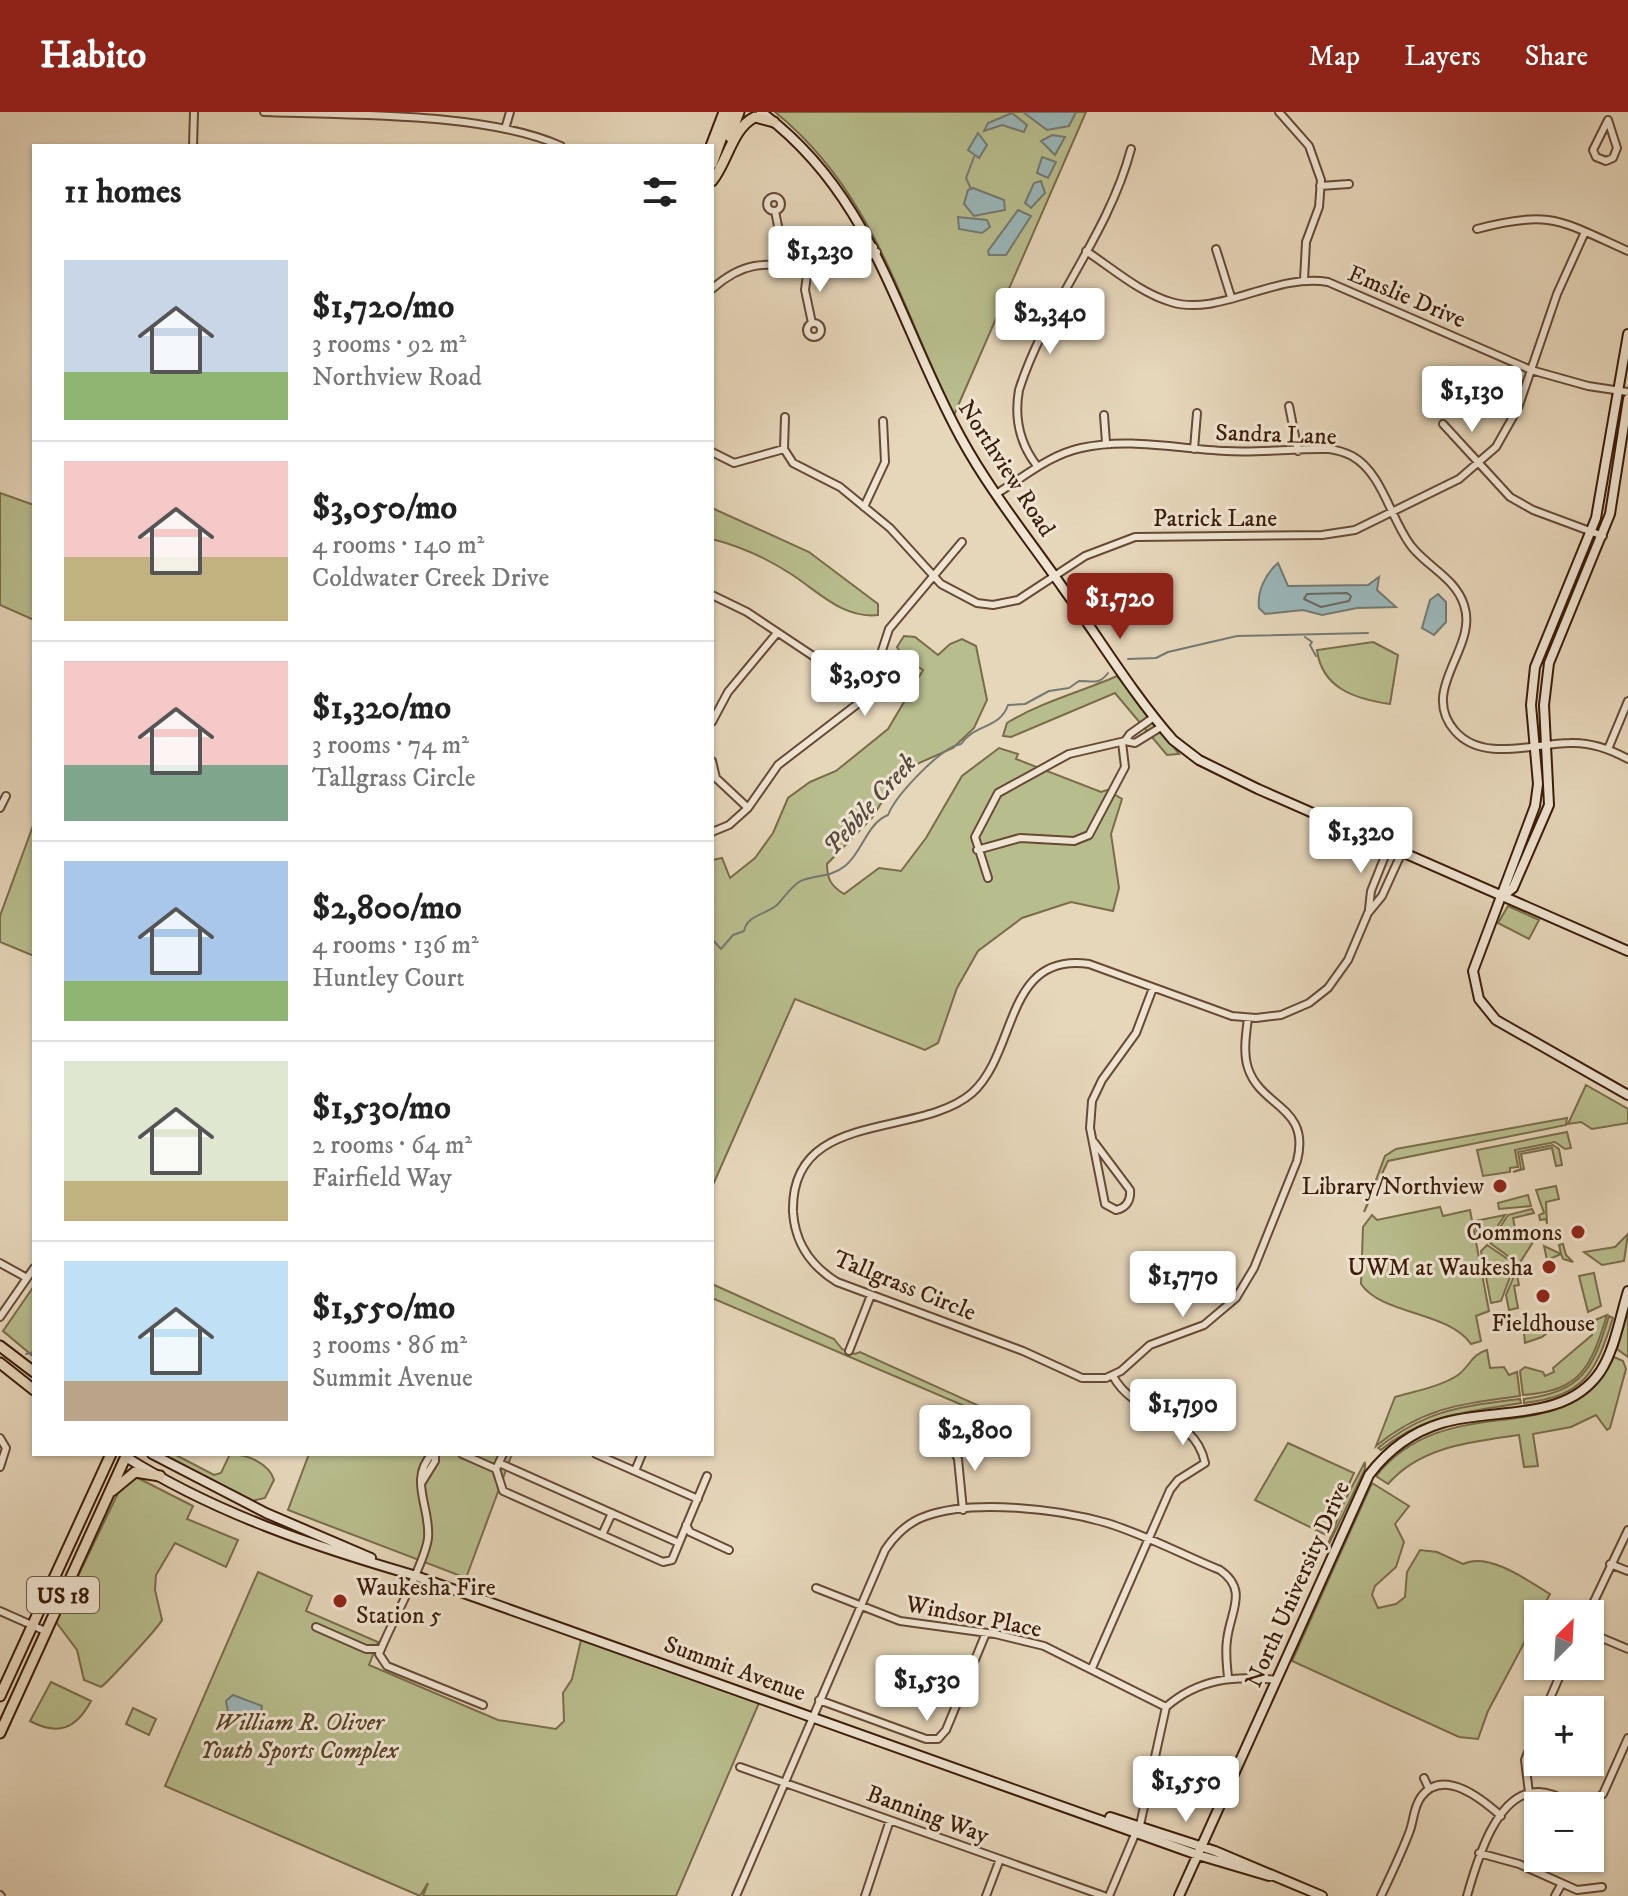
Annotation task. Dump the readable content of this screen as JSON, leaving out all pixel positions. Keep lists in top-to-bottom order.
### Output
{
  "streets": {
    "main road": ["US 18"],
    "street": [
      "Emslie Drive",
      "Sandra Lane",
      "Northview Road",
      "Patrick Lane",
      "Tallgrass Circle",
      "North University Drive",
      "Windsor Place",
      "Summit Avenue",
      "Banning Way"
    ]
  },
  "crossings": [
    ["Emslie Drive", "Patrick Lane"],
    ["Sandra Lane", "Northview Road"],
    ["Sandra Lane", "Patrick Lane"],
    ["Northview Road", "Patrick Lane"],
    ["Northview Road", "Tallgrass Circle"],
    ["North University Drive", "Summit Avenue"]
  ],
  "water": ["Pebble Creek"],
  "parks": ["William R. Oliver Youth Sports Complex"],
  "places": [
    "Library/Northview",
    "Commons",
    "UWM at Waukesha",
    "Fieldhouse",
    "Waukesha Fire Station 5"
  ],
  "north": "top right",
  "page": {
    "header": "Habito",
    "nav": ["Map", "Layers", "Share"],
    "heading": "11 homes",
    "price": [
      "$1,230",
      "$2,340",
      "$1,130",
      "$1,720",
      "$3,050",
      "$1,320",
      "$1,770",
      "$1,790",
      "$2,800",
      "$1,530",
      "$1,550"
    ],
    "list": [
      {
        "name": "$1,720/mo",
        "note": "3 rooms · 92 m² · Northview Road"
      },
      {
        "name": "$3,050/mo",
        "note": "4 rooms · 140 m² · Coldwater Creek Drive"
      },
      {
        "name": "$1,320/mo",
        "note": "3 rooms · 74 m² · Tallgrass Circle"
      },
      {
        "name": "$2,800/mo",
        "note": "4 rooms · 136 m² · Huntley Court"
      },
      {
        "name": "$1,530/mo",
        "note": "2 rooms · 64 m² · Fairfield Way"
      },
      {
        "name": "$1,550/mo",
        "note": "3 rooms · 86 m² · Summit Avenue"
      }
    ],
    "map_buttons": ["+", "−"]
  }
}
